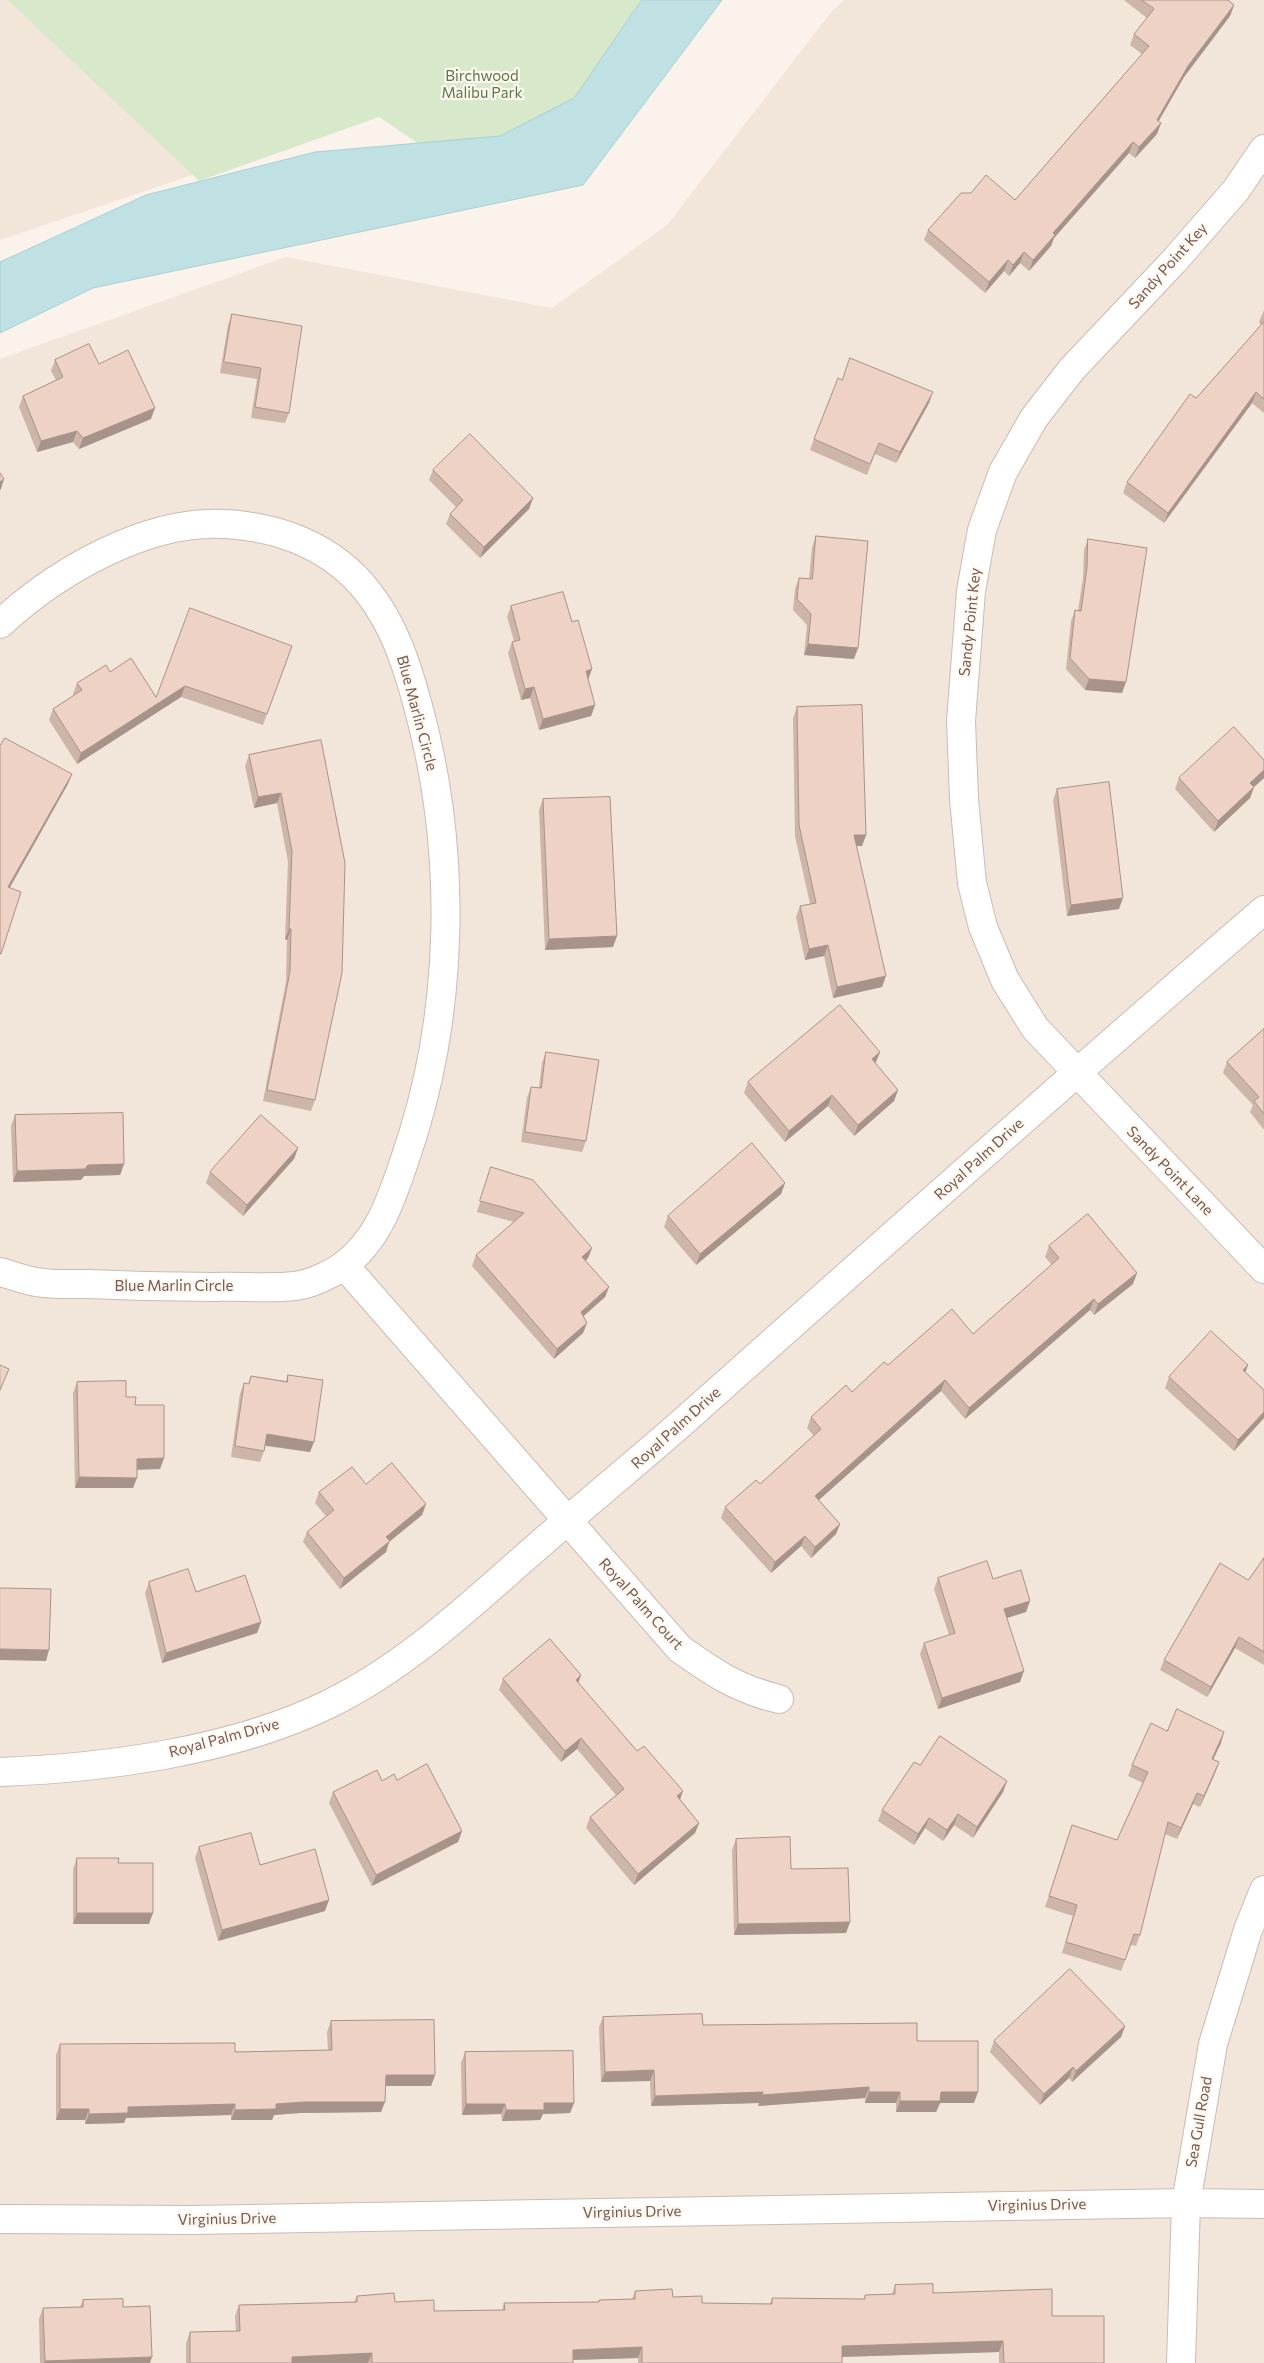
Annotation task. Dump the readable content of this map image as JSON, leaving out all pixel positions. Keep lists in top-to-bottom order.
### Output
{
  "streets": {
    "street": [
      "Sandy Point Key",
      "Blue Marlin Circle",
      "Royal Palm Drive",
      "Sandy Point Lane",
      "Royal Palm Court",
      "Sea Gull Road",
      "Virginius Drive"
    ]
  },
  "crossings": [
    ["Sandy Point Key", "Royal Palm Drive"],
    ["Sandy Point Key", "Sandy Point Lane"],
    ["Royal Palm Drive", "Sandy Point Lane"],
    ["Royal Palm Drive", "Royal Palm Court"],
    ["Sea Gull Road", "Virginius Drive"]
  ],
  "parks": ["Birchwood Malibu Park"]
}
